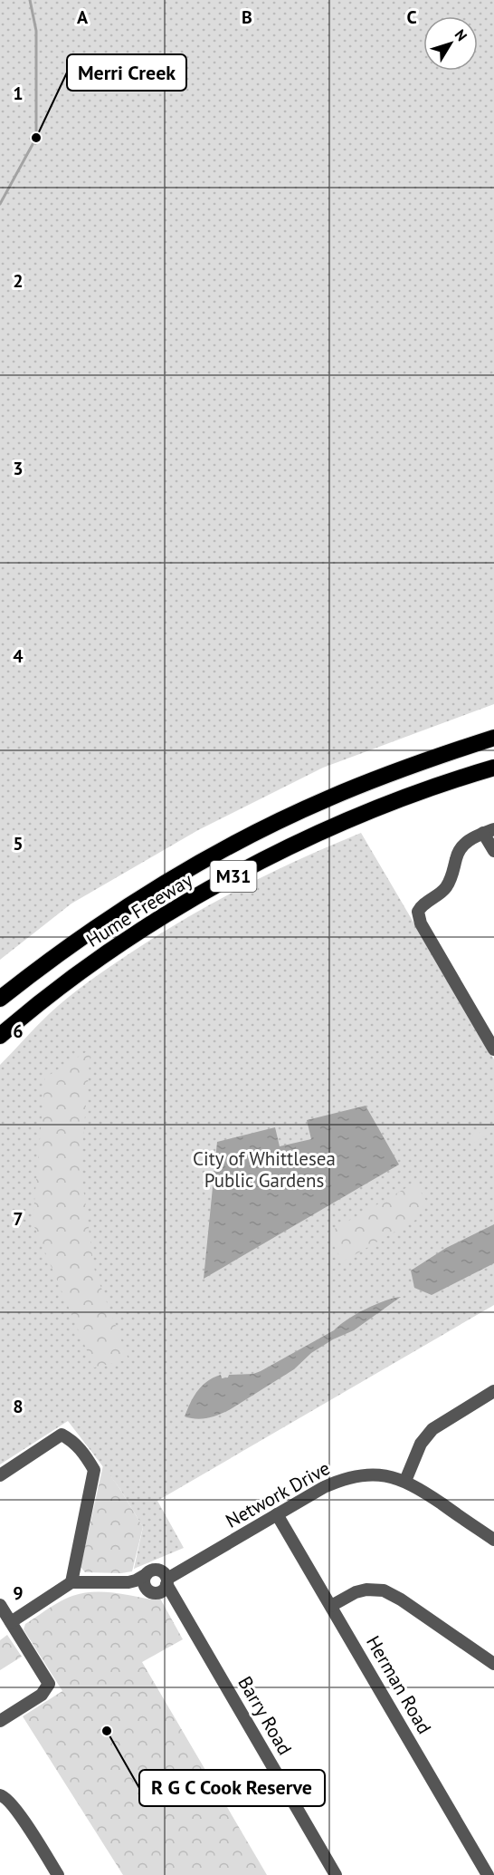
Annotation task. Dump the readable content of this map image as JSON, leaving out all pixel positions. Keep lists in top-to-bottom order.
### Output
{
  "streets": {
    "highway": ["M31", "Hume Freeway"],
    "street": ["Network Drive", "Herman Road", "Barry Road"]
  },
  "crossings": [
    ["Network Drive", "Herman Road"],
    ["Network Drive", "Barry Road"]
  ],
  "parks": ["City of Whittlesea Public Gardens"],
  "places": ["Merri Creek", "R G C Cook Reserve"],
  "north": "top right",
  "grid": {
    "columns": ["A", "B", "C"],
    "rows": [
      "1",
      "2",
      "3",
      "4",
      "5",
      "6",
      "7",
      "8",
      "9"
    ]
  }
}
